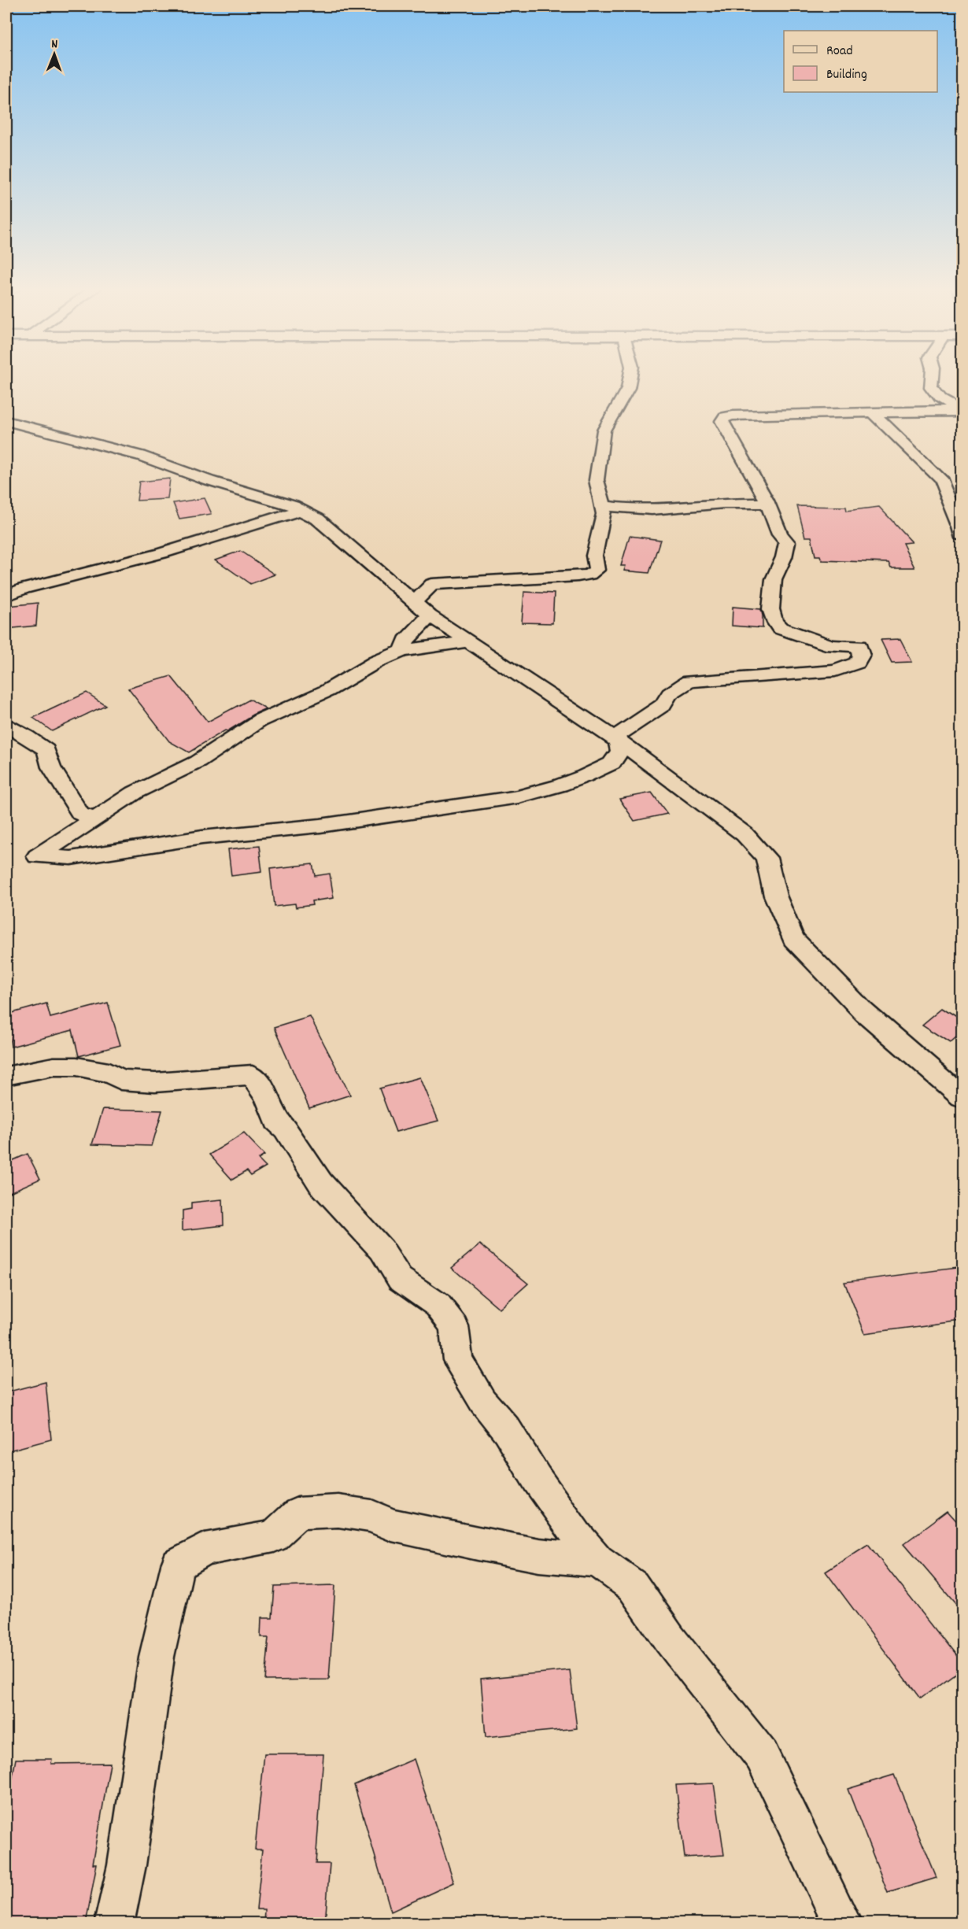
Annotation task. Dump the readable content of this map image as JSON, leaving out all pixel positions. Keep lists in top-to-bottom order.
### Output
{
  "legend": ["Road", "Building"],
  "north": "top"
}
